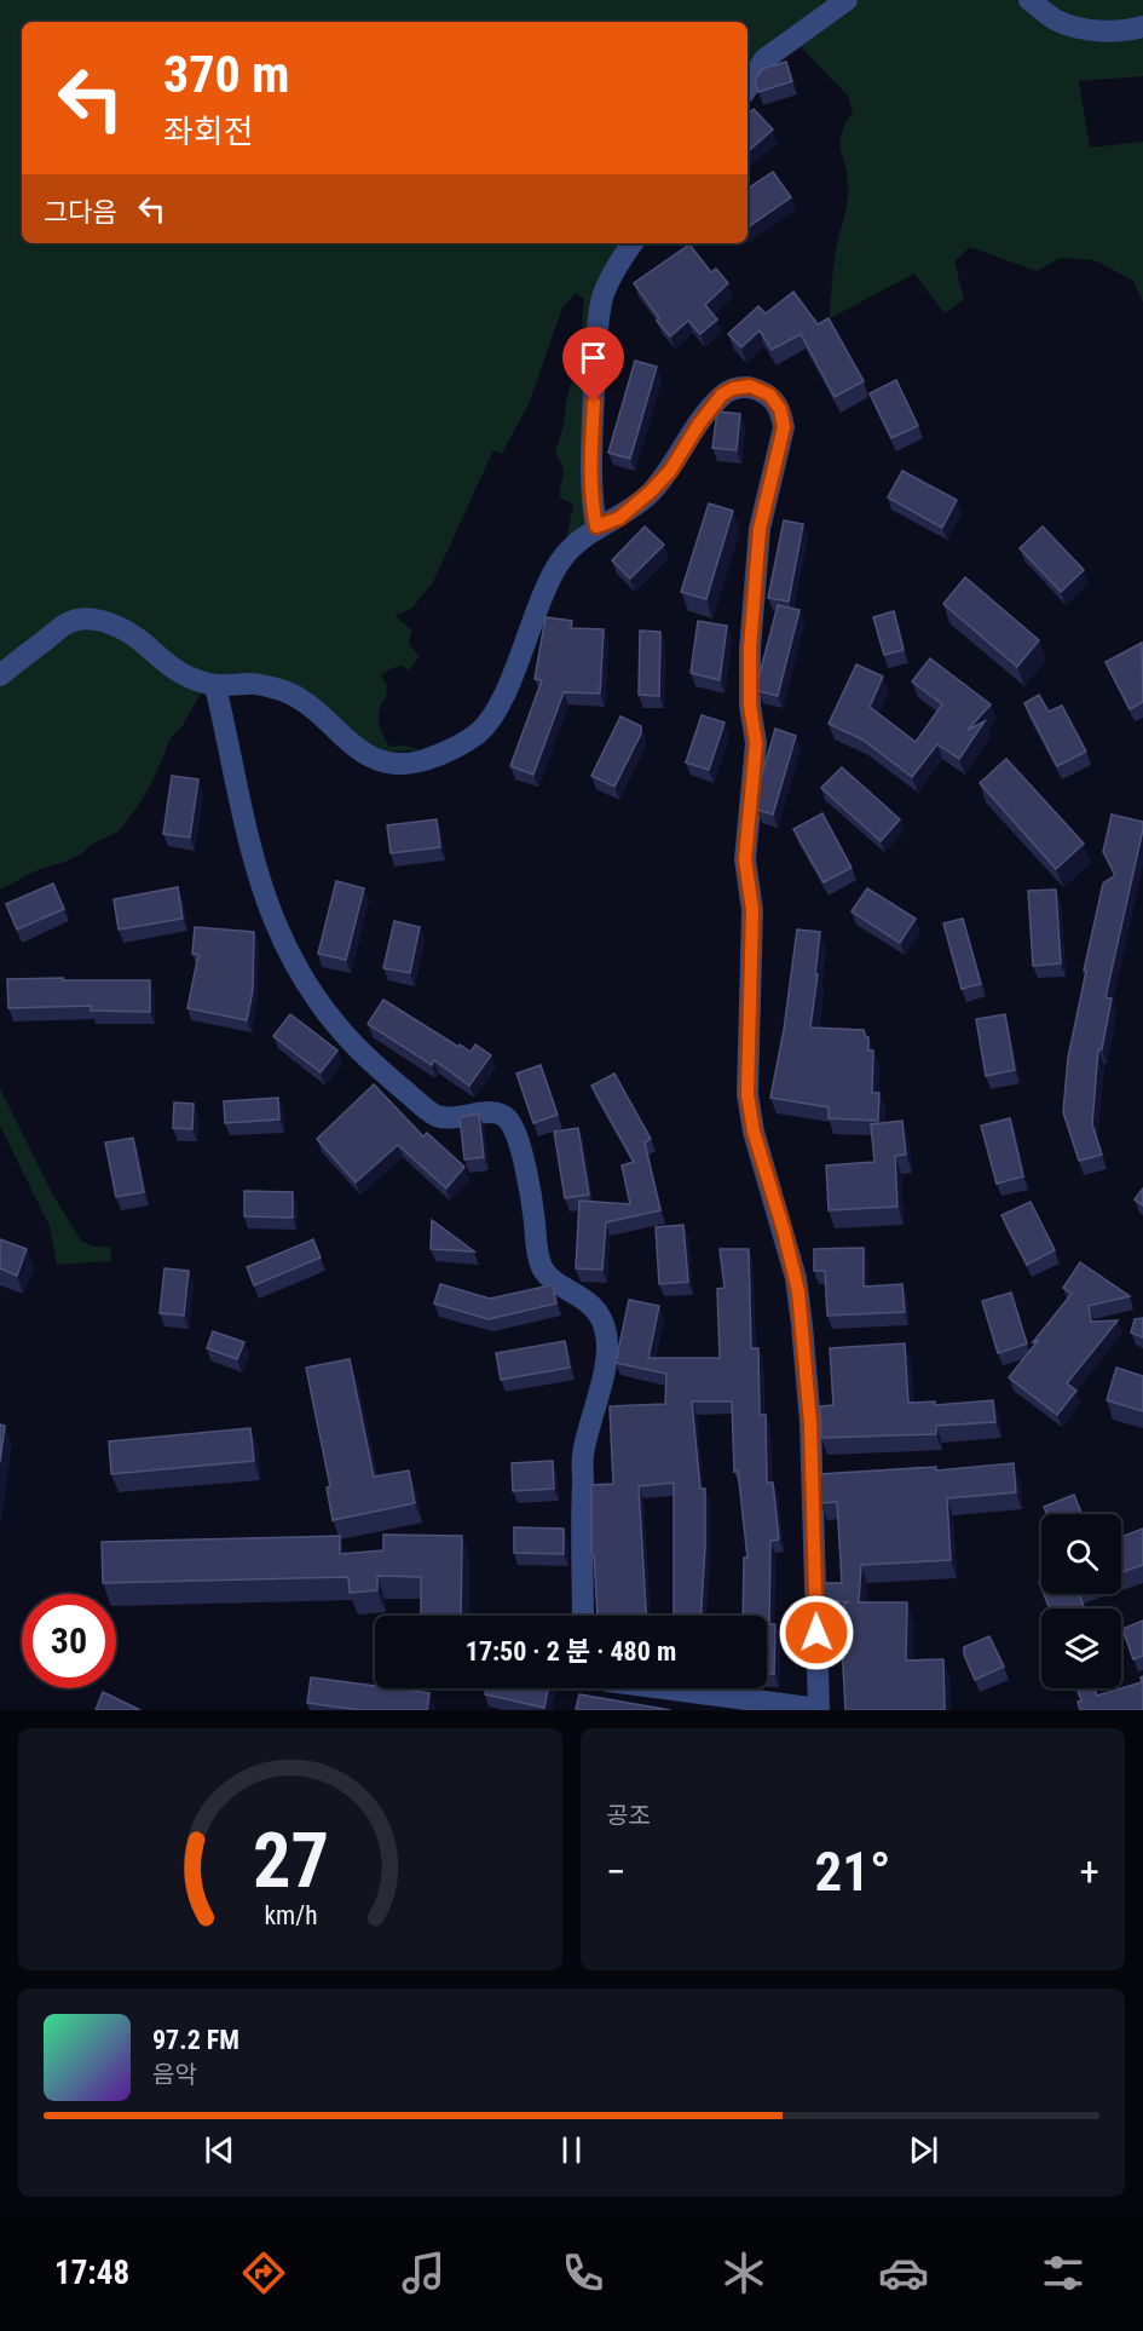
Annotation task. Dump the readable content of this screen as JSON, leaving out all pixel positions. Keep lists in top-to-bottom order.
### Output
{
  "page": {
    "turn": ["370 m", "좌회전"],
    "then": "그다음",
    "limit": "30",
    "trip": "17:50 · 2 분 · 480 m",
    "tile": "공조",
    "heat": ["−", "21°", "+"],
    "song": ["97.2 FM", "음악"],
    "tabs": "17:48",
    "gauge": ["27", "km/h"]
  }
}
